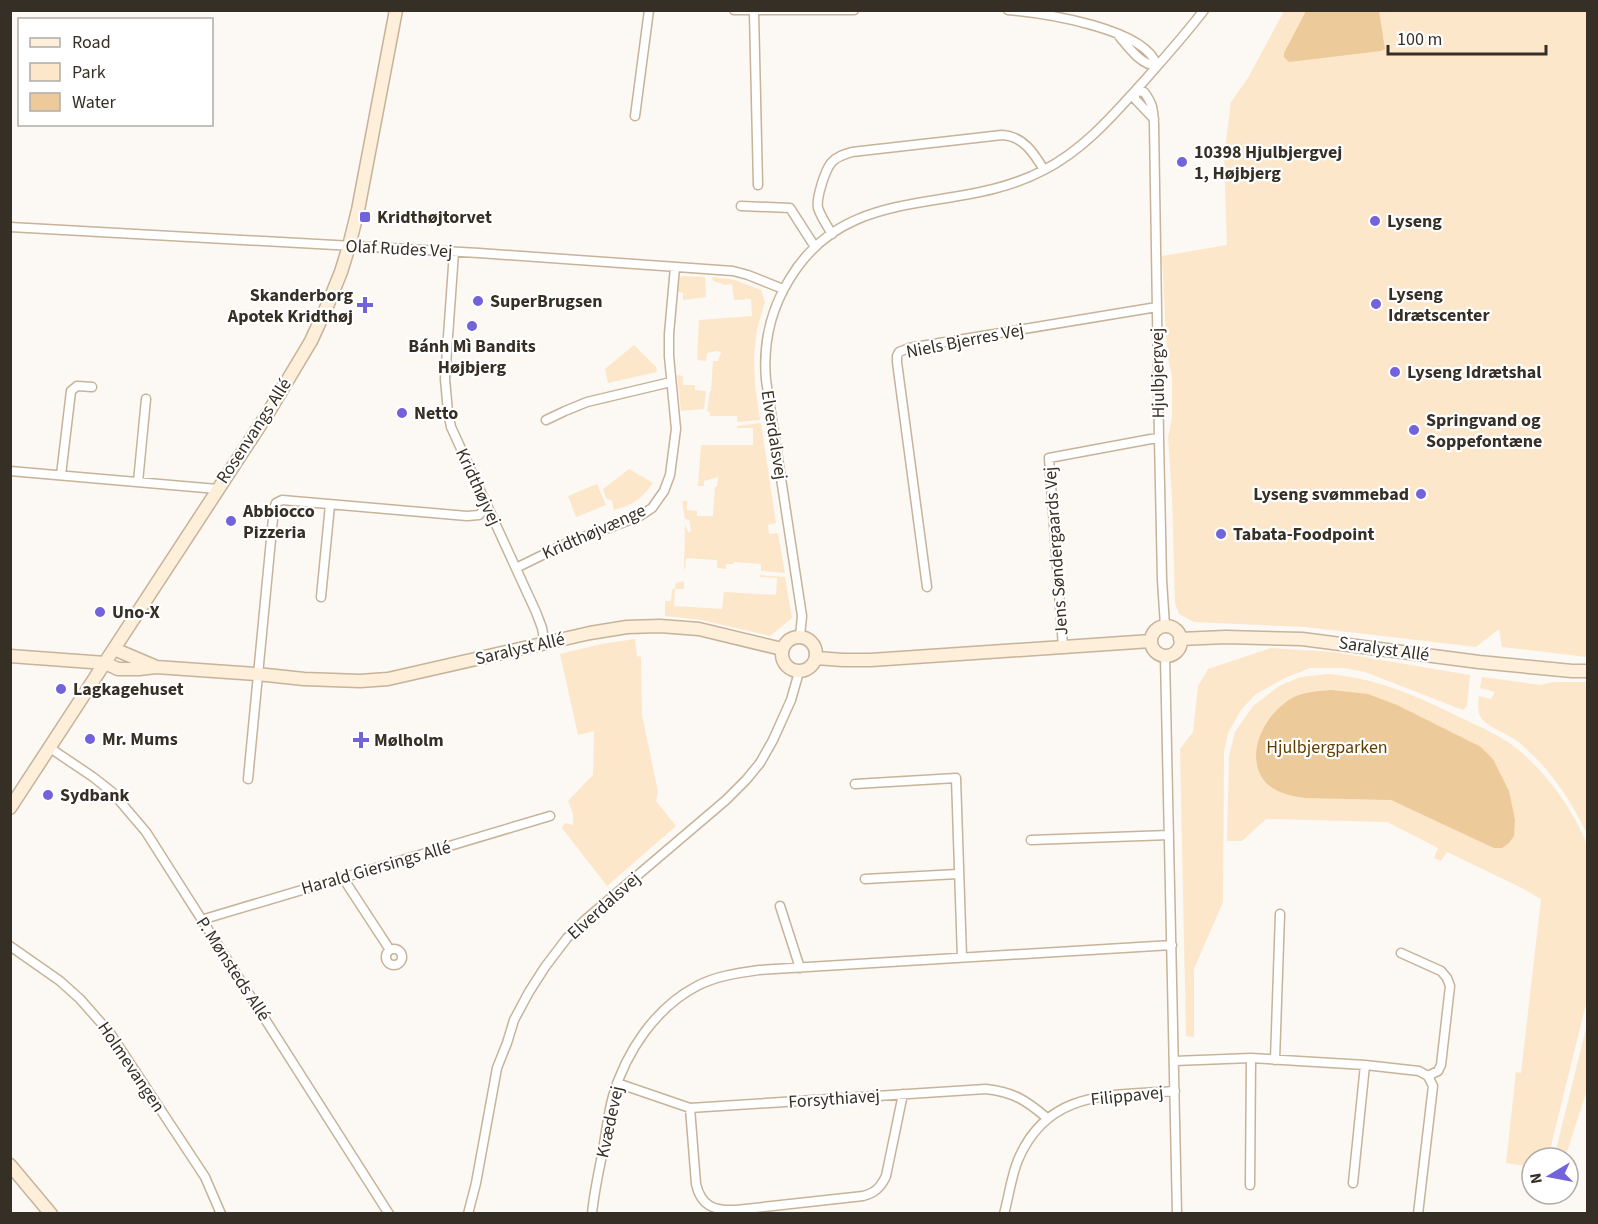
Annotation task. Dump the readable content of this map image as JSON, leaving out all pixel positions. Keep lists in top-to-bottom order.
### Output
{
  "streets": {
    "street": [
      "Olaf Rudes Vej",
      "Niels Bjerres Vej",
      "Hjulbjergvej",
      "Rosenvangs Allé",
      "Elverdalsvej",
      "Kridthøjvej",
      "Kridthøjvænge",
      "Jens Søndergaards Vej",
      "Saralyst Allé",
      "Harald Giersings Allé",
      "P. Mønsteds Allé",
      "Holmevangen",
      "Filippavej",
      "Forsythiavej",
      "Kvædevej"
    ]
  },
  "crossings": [
    ["Olaf Rudes Vej", "Rosenvangs Allé"],
    ["Olaf Rudes Vej", "Elverdalsvej"],
    ["Olaf Rudes Vej", "Kridthøjvej"],
    ["Olaf Rudes Vej", "Kridthøjvænge"],
    ["Niels Bjerres Vej", "Hjulbjergvej"],
    ["Hjulbjergvej", "Elverdalsvej"],
    ["Hjulbjergvej", "Jens Søndergaards Vej"],
    ["Hjulbjergvej", "Saralyst Allé"],
    ["Rosenvangs Allé", "Saralyst Allé"],
    ["Rosenvangs Allé", "P. Mønsteds Allé"],
    ["Elverdalsvej", "Saralyst Allé"],
    ["Kridthøjvej", "Kridthøjvænge"],
    ["Kridthøjvej", "Saralyst Allé"],
    ["Harald Giersings Allé", "P. Mønsteds Allé"],
    ["Filippavej", "Forsythiavej"],
    ["Forsythiavej", "Kvædevej"]
  ],
  "parks": ["Hjulbjergparken"],
  "places": {
    "other": [
      "10398 Hjulbjergvej 1, Højbjerg",
      "Lyseng",
      "SuperBrugsen",
      "Lyseng Idrætscenter",
      "Bánh Mì Bandits Højbjerg",
      "Lyseng Idrætshal",
      "Netto",
      "Springvand og Soppefontæne",
      "Lyseng svømmebad",
      "Abbiocco Pizzeria",
      "Tabata-Foodpoint",
      "Uno-X",
      "Lagkagehuset",
      "Mr. Mums",
      "Sydbank"
    ],
    "transit": ["Kridthøjtorvet"],
    "health": ["Skanderborg Apotek Kridthøj", "Mølholm"]
  },
  "legend": ["Road", "Park", "Water"],
  "scale_bar": "100 m",
  "north": "left"
}
